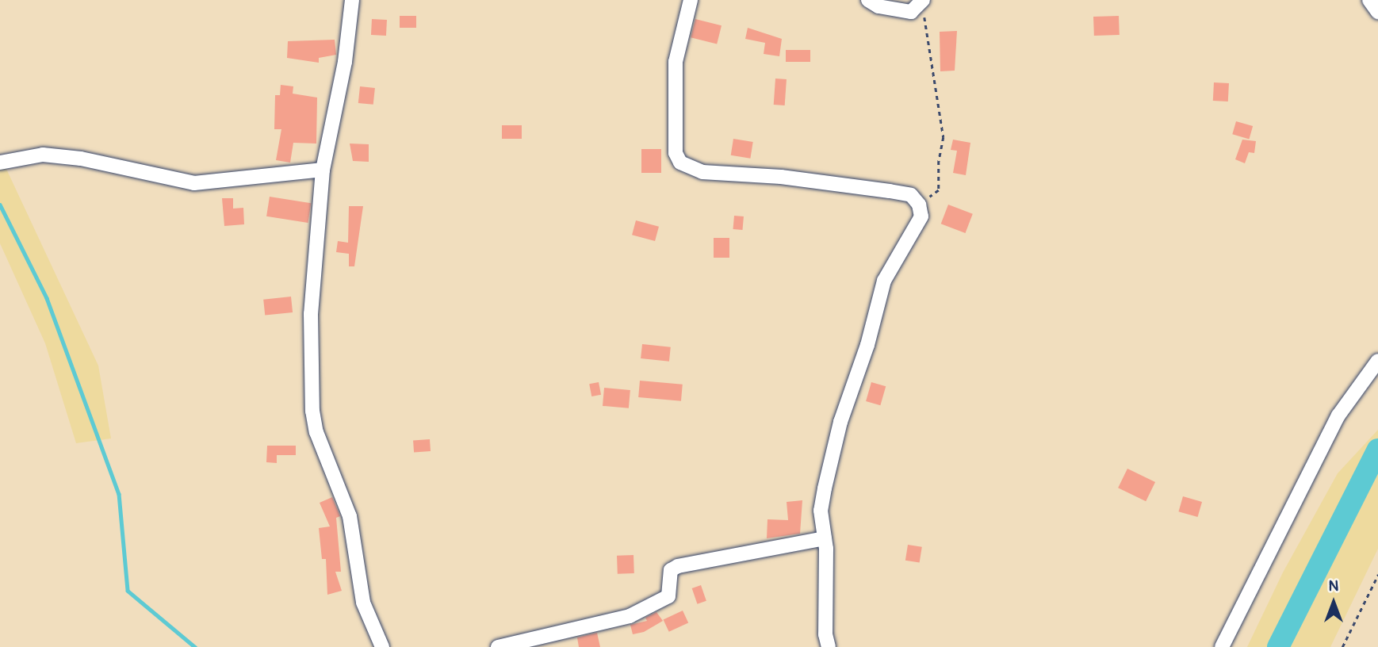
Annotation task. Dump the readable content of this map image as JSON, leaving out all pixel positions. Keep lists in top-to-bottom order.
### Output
{
  "north": "top"
}
